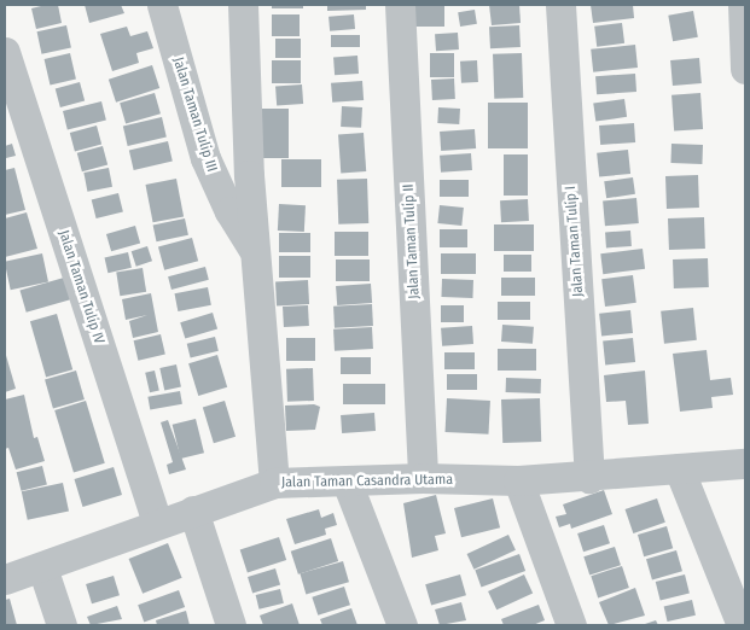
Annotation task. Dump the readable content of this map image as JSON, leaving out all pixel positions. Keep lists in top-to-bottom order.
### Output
{
  "streets": {
    "street": [
      "Jalan Taman Tulip III",
      "Jalan Taman Tulip II",
      "Jalan Taman Tulip I",
      "Jalan Taman Tulip IV",
      "Jalan Taman Casandra Utama"
    ]
  },
  "crossings": [
    ["Jalan Taman Tulip III", "Jalan Taman Casandra Utama"],
    ["Jalan Taman Tulip II", "Jalan Taman Casandra Utama"],
    ["Jalan Taman Tulip I", "Jalan Taman Casandra Utama"],
    ["Jalan Taman Tulip IV", "Jalan Taman Casandra Utama"]
  ]
}
